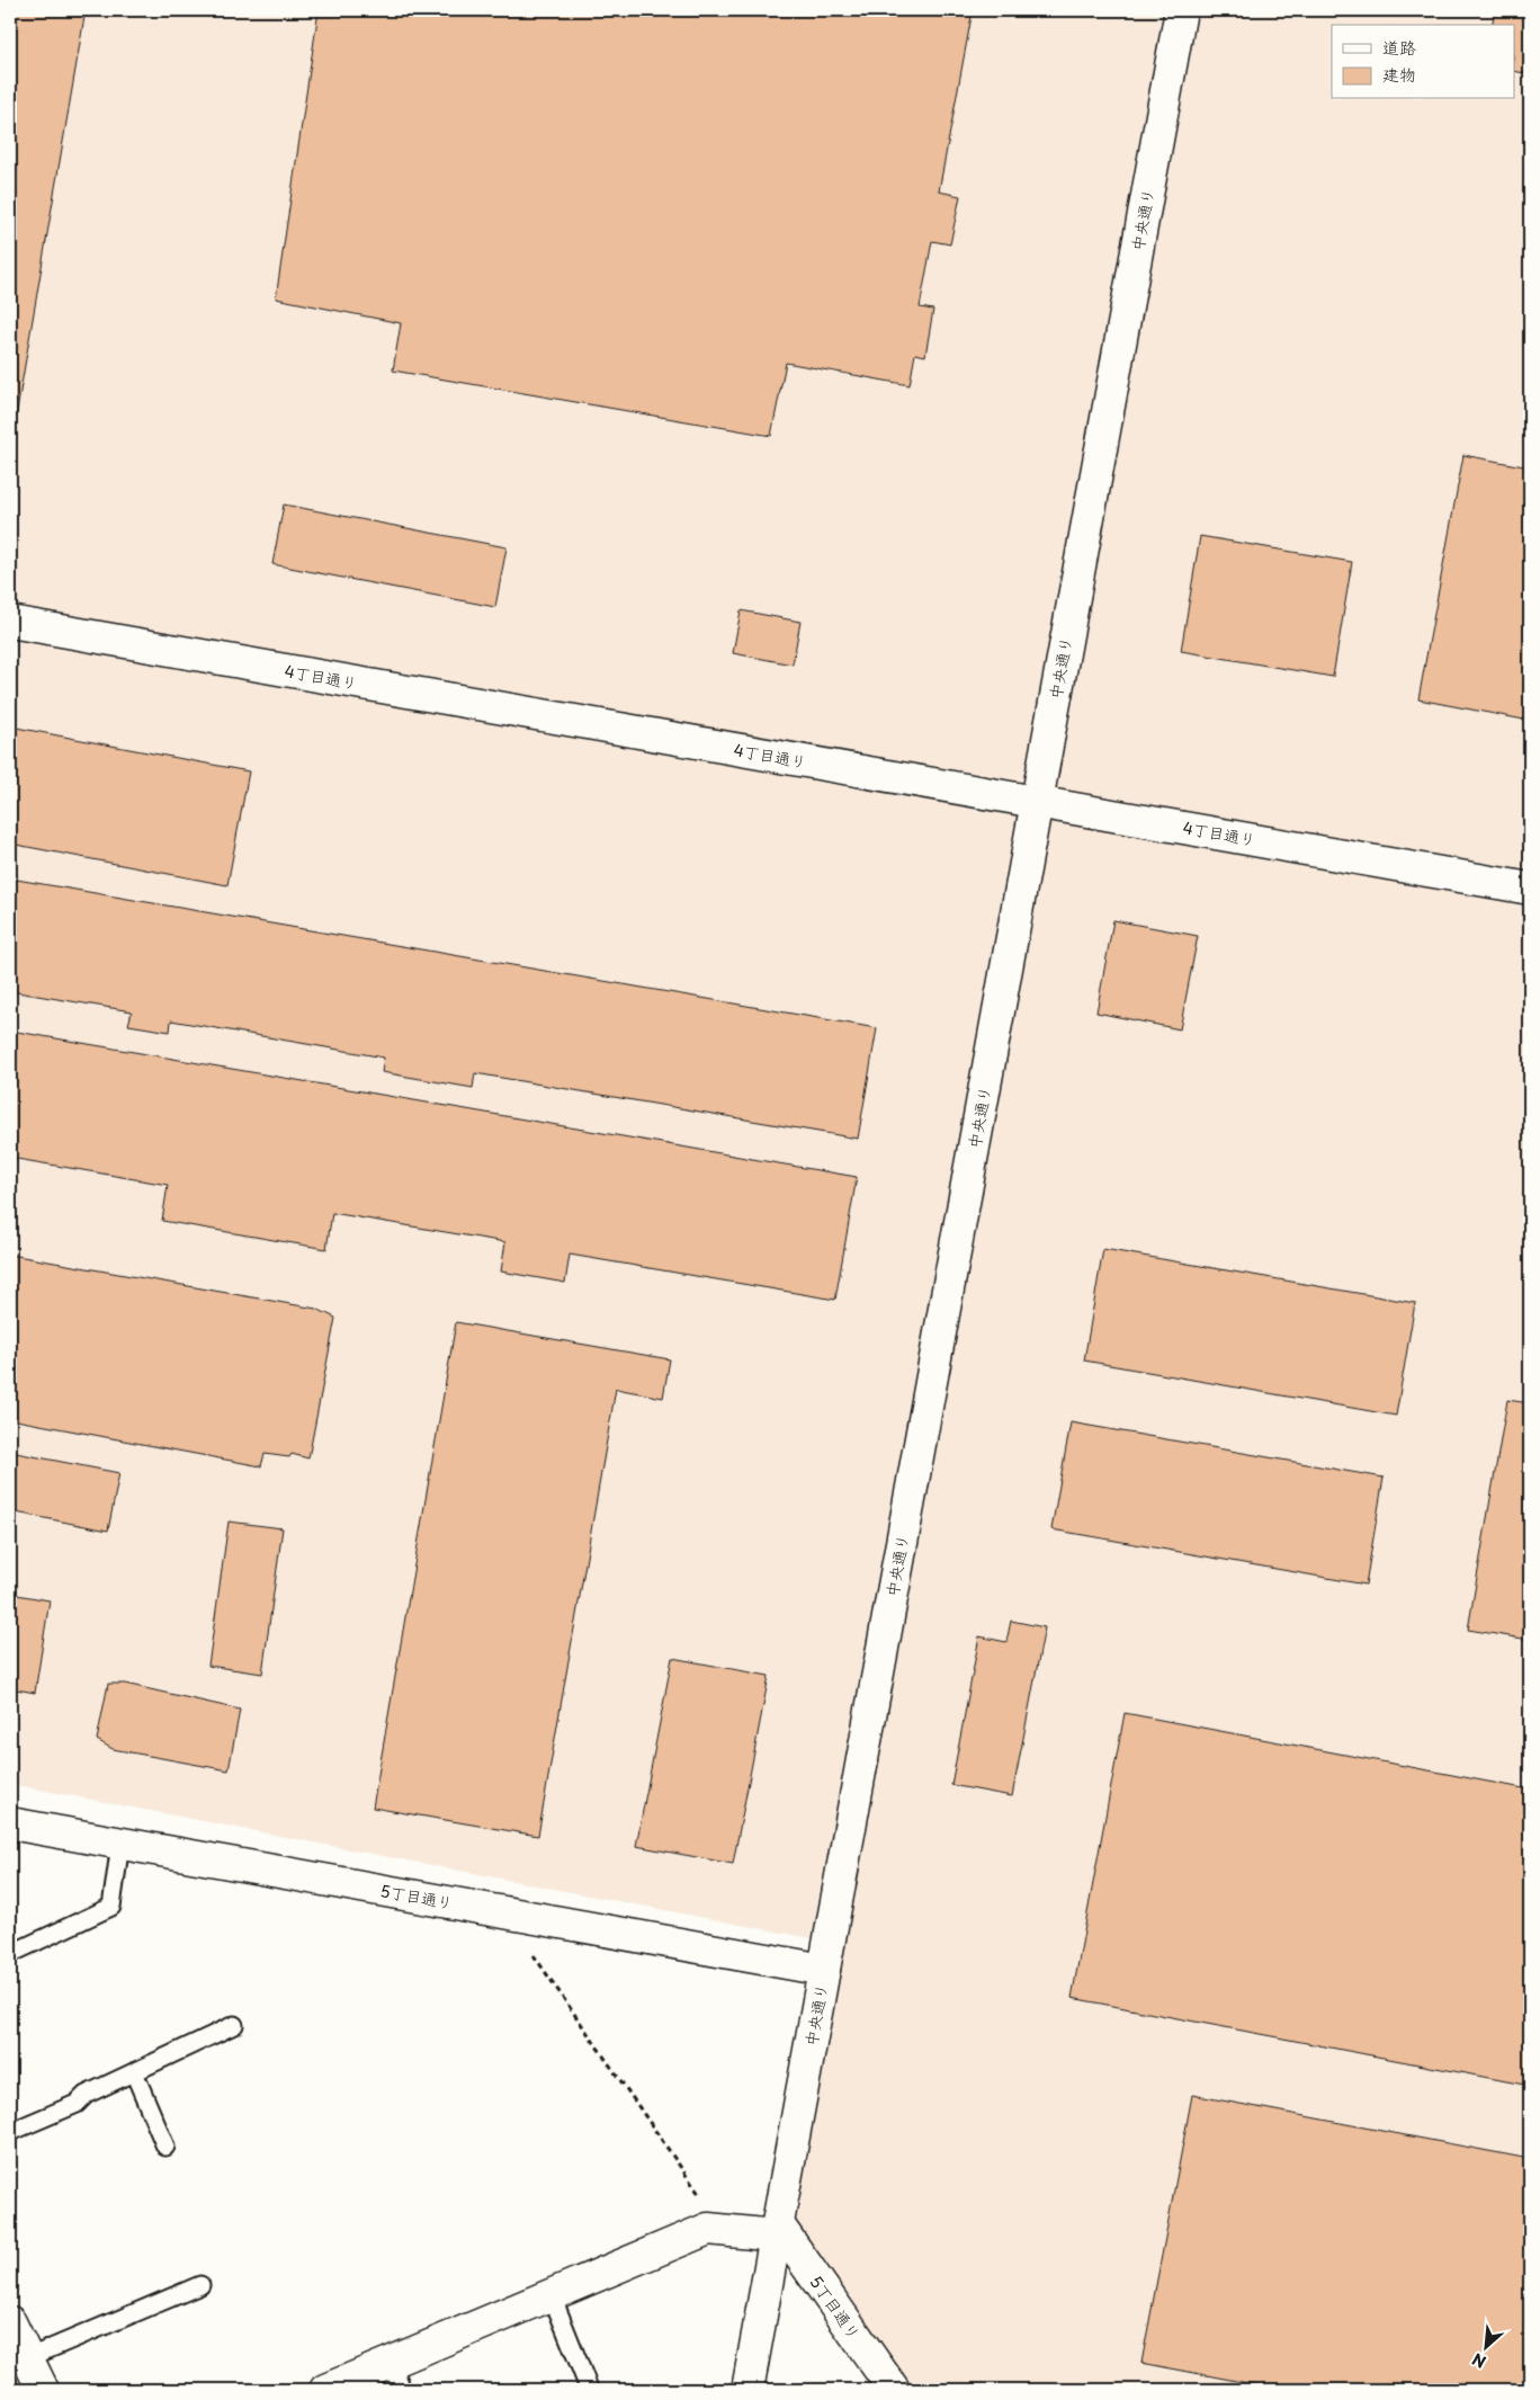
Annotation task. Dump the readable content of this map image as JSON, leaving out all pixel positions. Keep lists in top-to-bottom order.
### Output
{
  "streets": {
    "street": ["中央通り", "4丁目通り", "5丁目通り"]
  },
  "crossings": [
    ["中央通り", "4丁目通り"],
    ["中央通り", "5丁目通り"]
  ],
  "legend": ["道路", "建物"],
  "north": "bottom left"
}
